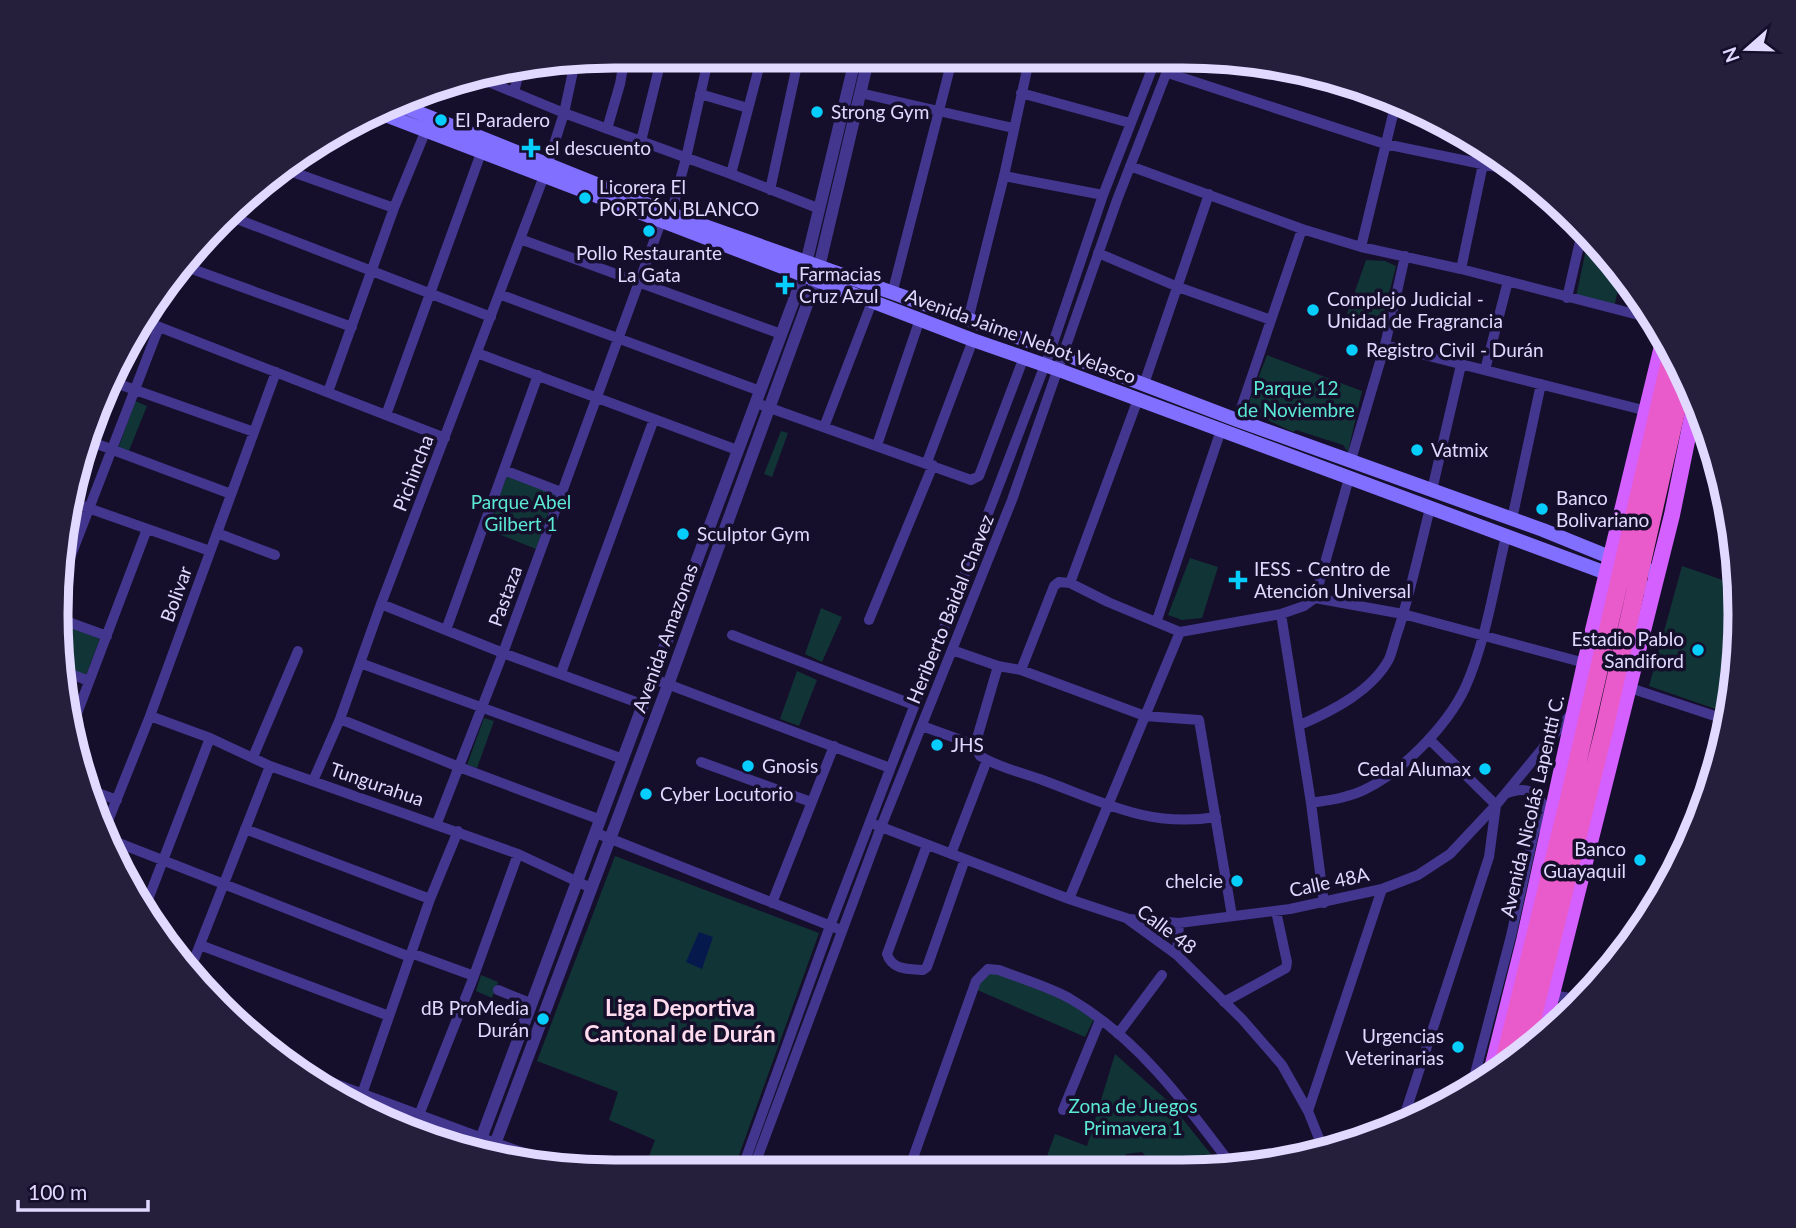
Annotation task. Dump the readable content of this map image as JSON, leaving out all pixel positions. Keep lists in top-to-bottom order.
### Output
{
  "streets": {
    "highway": ["Avenida Nicolás Lapentti C."],
    "main road": ["Avenida Jaime Nebot Velasco"],
    "street": [
      "Pichincha",
      "Bolivar",
      "Pastaza",
      "Heriberto Baidal Chavez",
      "Avenida Amazonas",
      "Tungurahua",
      "Calle 48A",
      "Calle 48"
    ]
  },
  "crossings": [
    ["Avenida Jaime Nebot Velasco", "Pichincha"],
    ["Avenida Jaime Nebot Velasco", "Pastaza"],
    ["Avenida Jaime Nebot Velasco", "Heriberto Baidal Chavez"],
    ["Avenida Jaime Nebot Velasco", "Avenida Amazonas"],
    ["Avenida Jaime Nebot Velasco", "Avenida Nicolás Lapentti C."],
    ["Pichincha", "Tungurahua"],
    ["Bolivar", "Tungurahua"],
    ["Pastaza", "Tungurahua"],
    ["Heriberto Baidal Chavez", "Calle 48"],
    ["Avenida Amazonas", "Tungurahua"],
    ["Avenida Nicolás Lapentti C.", "Calle 48A"],
    ["Calle 48A", "Calle 48"]
  ],
  "districts": ["Liga Deportiva Cantonal de Durán"],
  "parks": ["Parque 12 de Noviembre", "Parque Abel Gilbert 1", "Zona de Juegos Primavera 1"],
  "places": {
    "other": [
      "Strong Gym",
      "El Paradero",
      "Licorera El PORTÓN BLANCO",
      "Pollo Restaurante La Gata",
      "Complejo Judicial - Unidad de Fragrancia",
      "Registro Civil - Durán",
      "Vatmix",
      "Banco Bolivariano",
      "Sculptor Gym",
      "Estadio Pablo Sandiford",
      "JHS",
      "Gnosis",
      "Cedal Alumax",
      "Cyber Locutorio",
      "Banco Guayaquil",
      "chelcie",
      "dB ProMedia Durán",
      "Urgencias Veterinarias"
    ],
    "health": ["el descuento", "Farmacias Cruz Azul", "IESS - Centro de Atención Universal"]
  },
  "scale_bar": "100 m",
  "north": "left"
}
